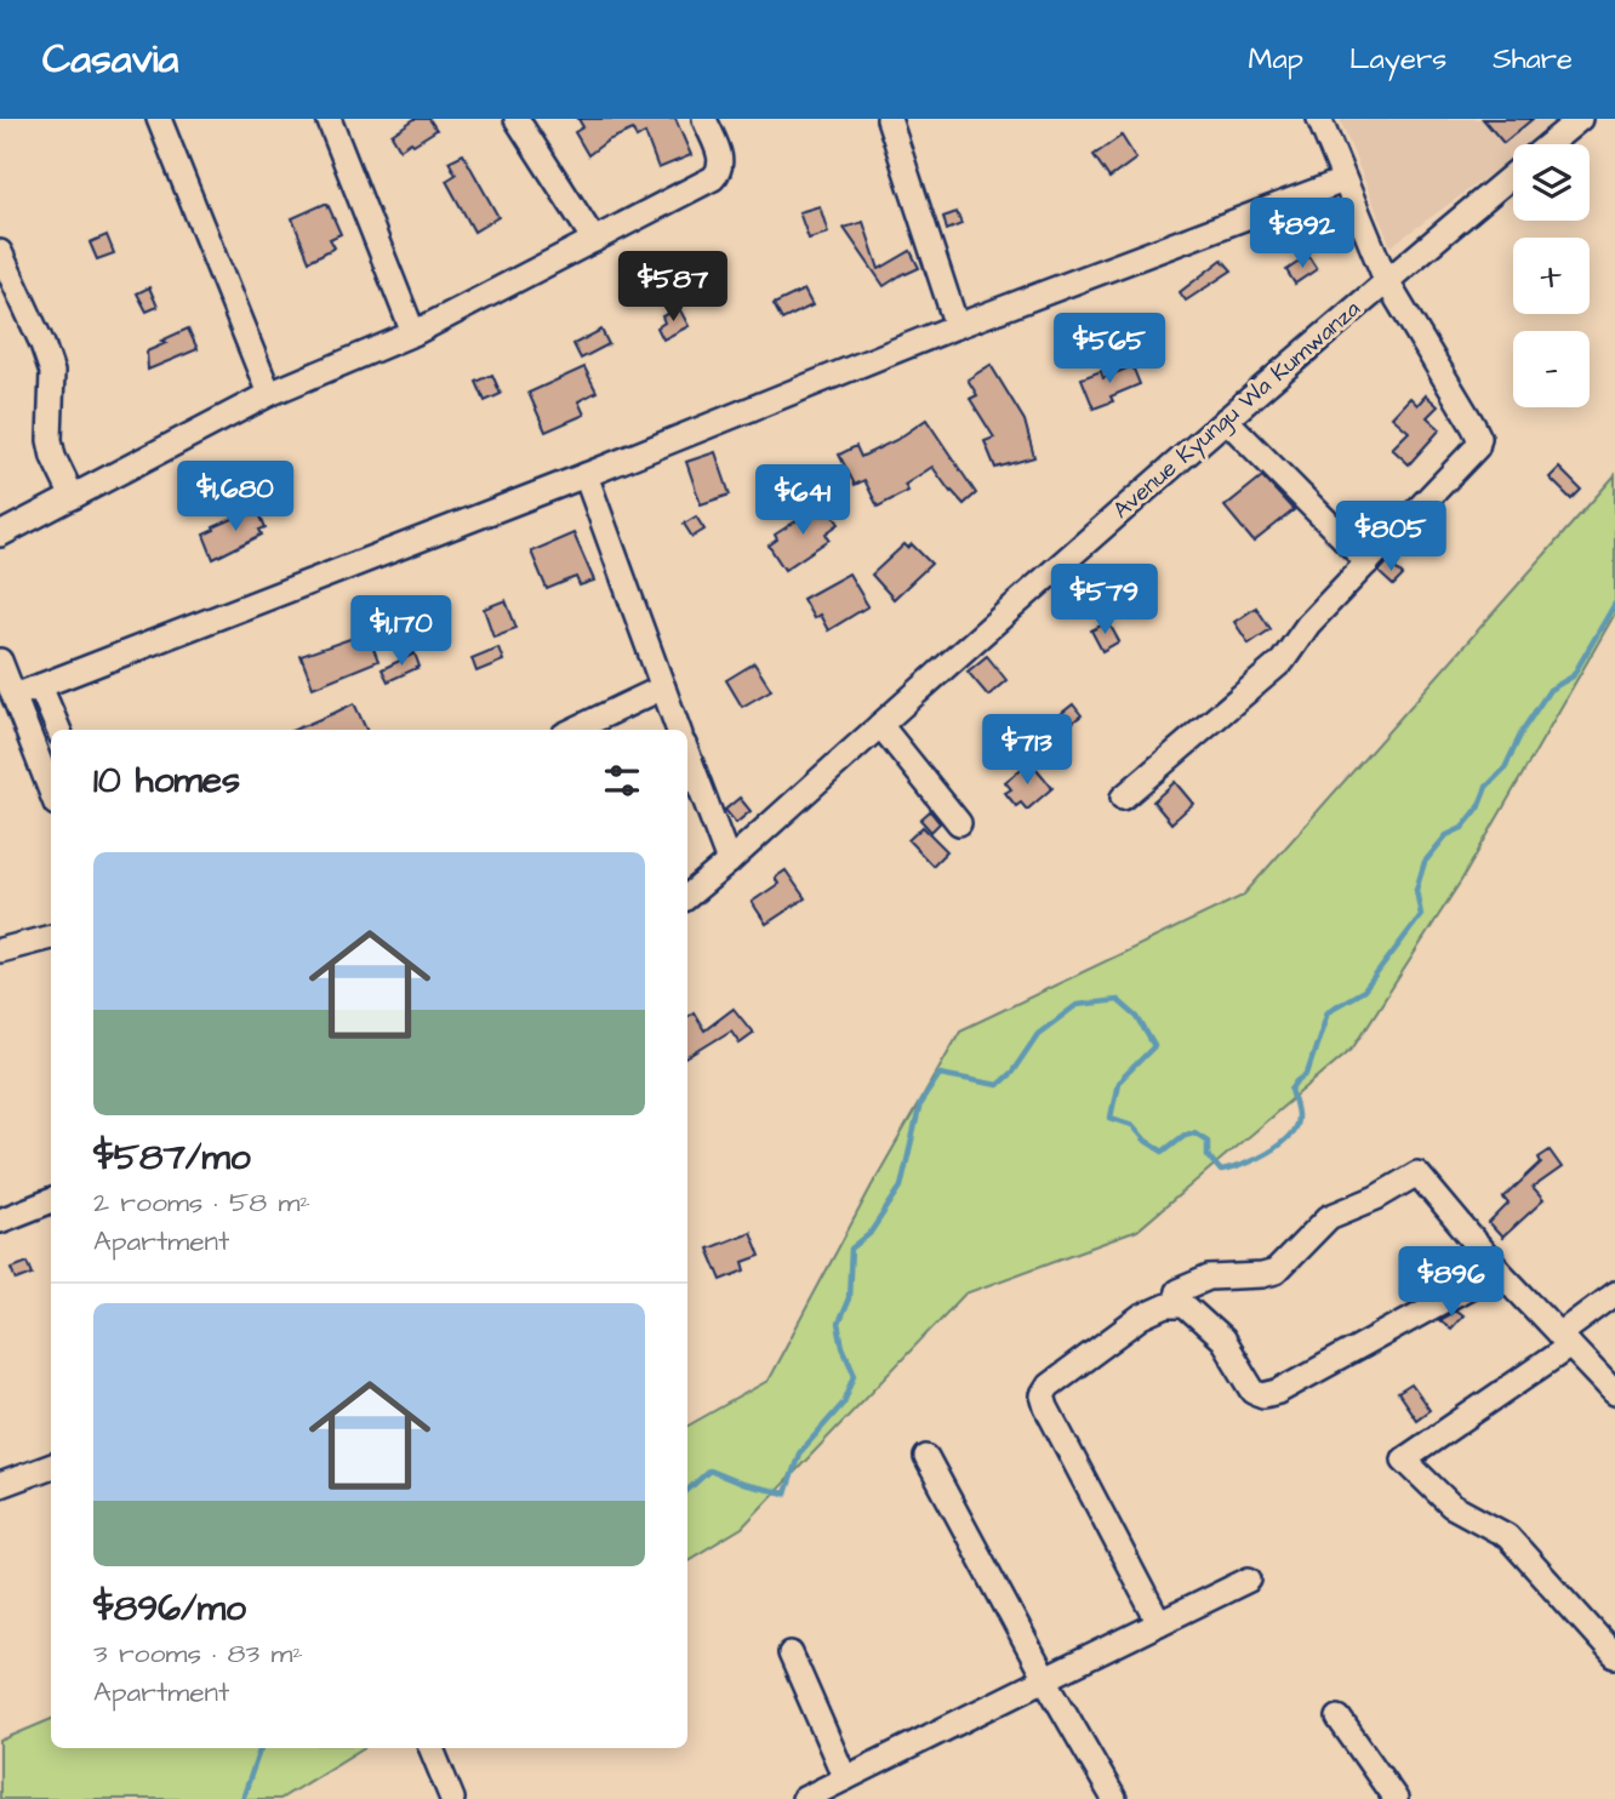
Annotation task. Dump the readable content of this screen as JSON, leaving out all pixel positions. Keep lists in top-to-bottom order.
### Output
{
  "streets": {
    "street": ["Avenue Kyungu Wa Kumwanza"]
  },
  "page": {
    "header": "Casavia",
    "nav": ["Map", "Layers", "Share"],
    "map_buttons": ["+", "−"],
    "price": [
      "$892",
      "$587",
      "$565",
      "$1,680",
      "$641",
      "$805",
      "$579",
      "$1,170",
      "$713",
      "$896"
    ],
    "heading": "10 homes",
    "list": [
      {
        "name": "$587/mo",
        "note": "2 rooms · 58 m² · Apartment"
      },
      {
        "name": "$896/mo",
        "note": "3 rooms · 83 m² · Apartment"
      }
    ]
  }
}
